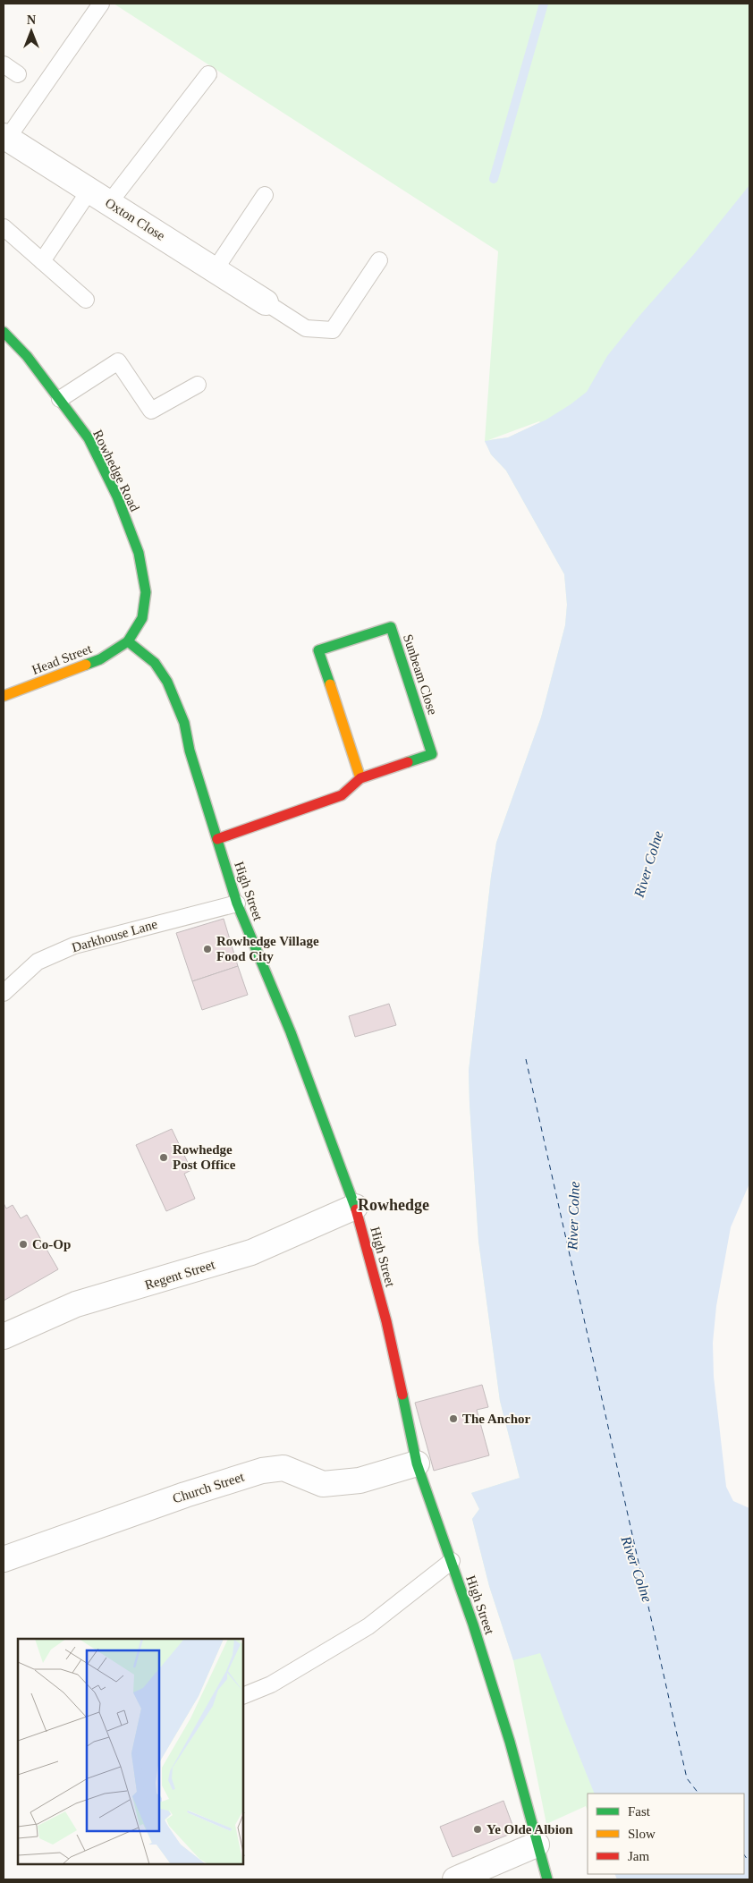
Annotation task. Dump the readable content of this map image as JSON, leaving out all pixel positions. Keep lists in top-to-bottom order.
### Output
{
  "streets": {
    "street": [
      "Oxton Close",
      "Rowhedge Road",
      "Head Street",
      "Sunbeam Close",
      "High Street",
      "Regent Street",
      "Church Street"
    ],
    "lane": ["Darkhouse Lane"]
  },
  "crossings": [
    ["Rowhedge Road", "Head Street"],
    ["Rowhedge Road", "High Street"],
    ["Head Street", "High Street"],
    ["Sunbeam Close", "High Street"],
    ["High Street", "Darkhouse Lane"],
    ["High Street", "Regent Street"],
    ["High Street", "Church Street"]
  ],
  "districts": ["Rowhedge"],
  "water": ["River Colne"],
  "places": [
    "Rowhedge Village Food City",
    "Rowhedge Post Office",
    "Co-Op",
    "The Anchor",
    "Ye Olde Albion"
  ],
  "legend": ["Fast", "Slow", "Jam"],
  "north": "top"
}
